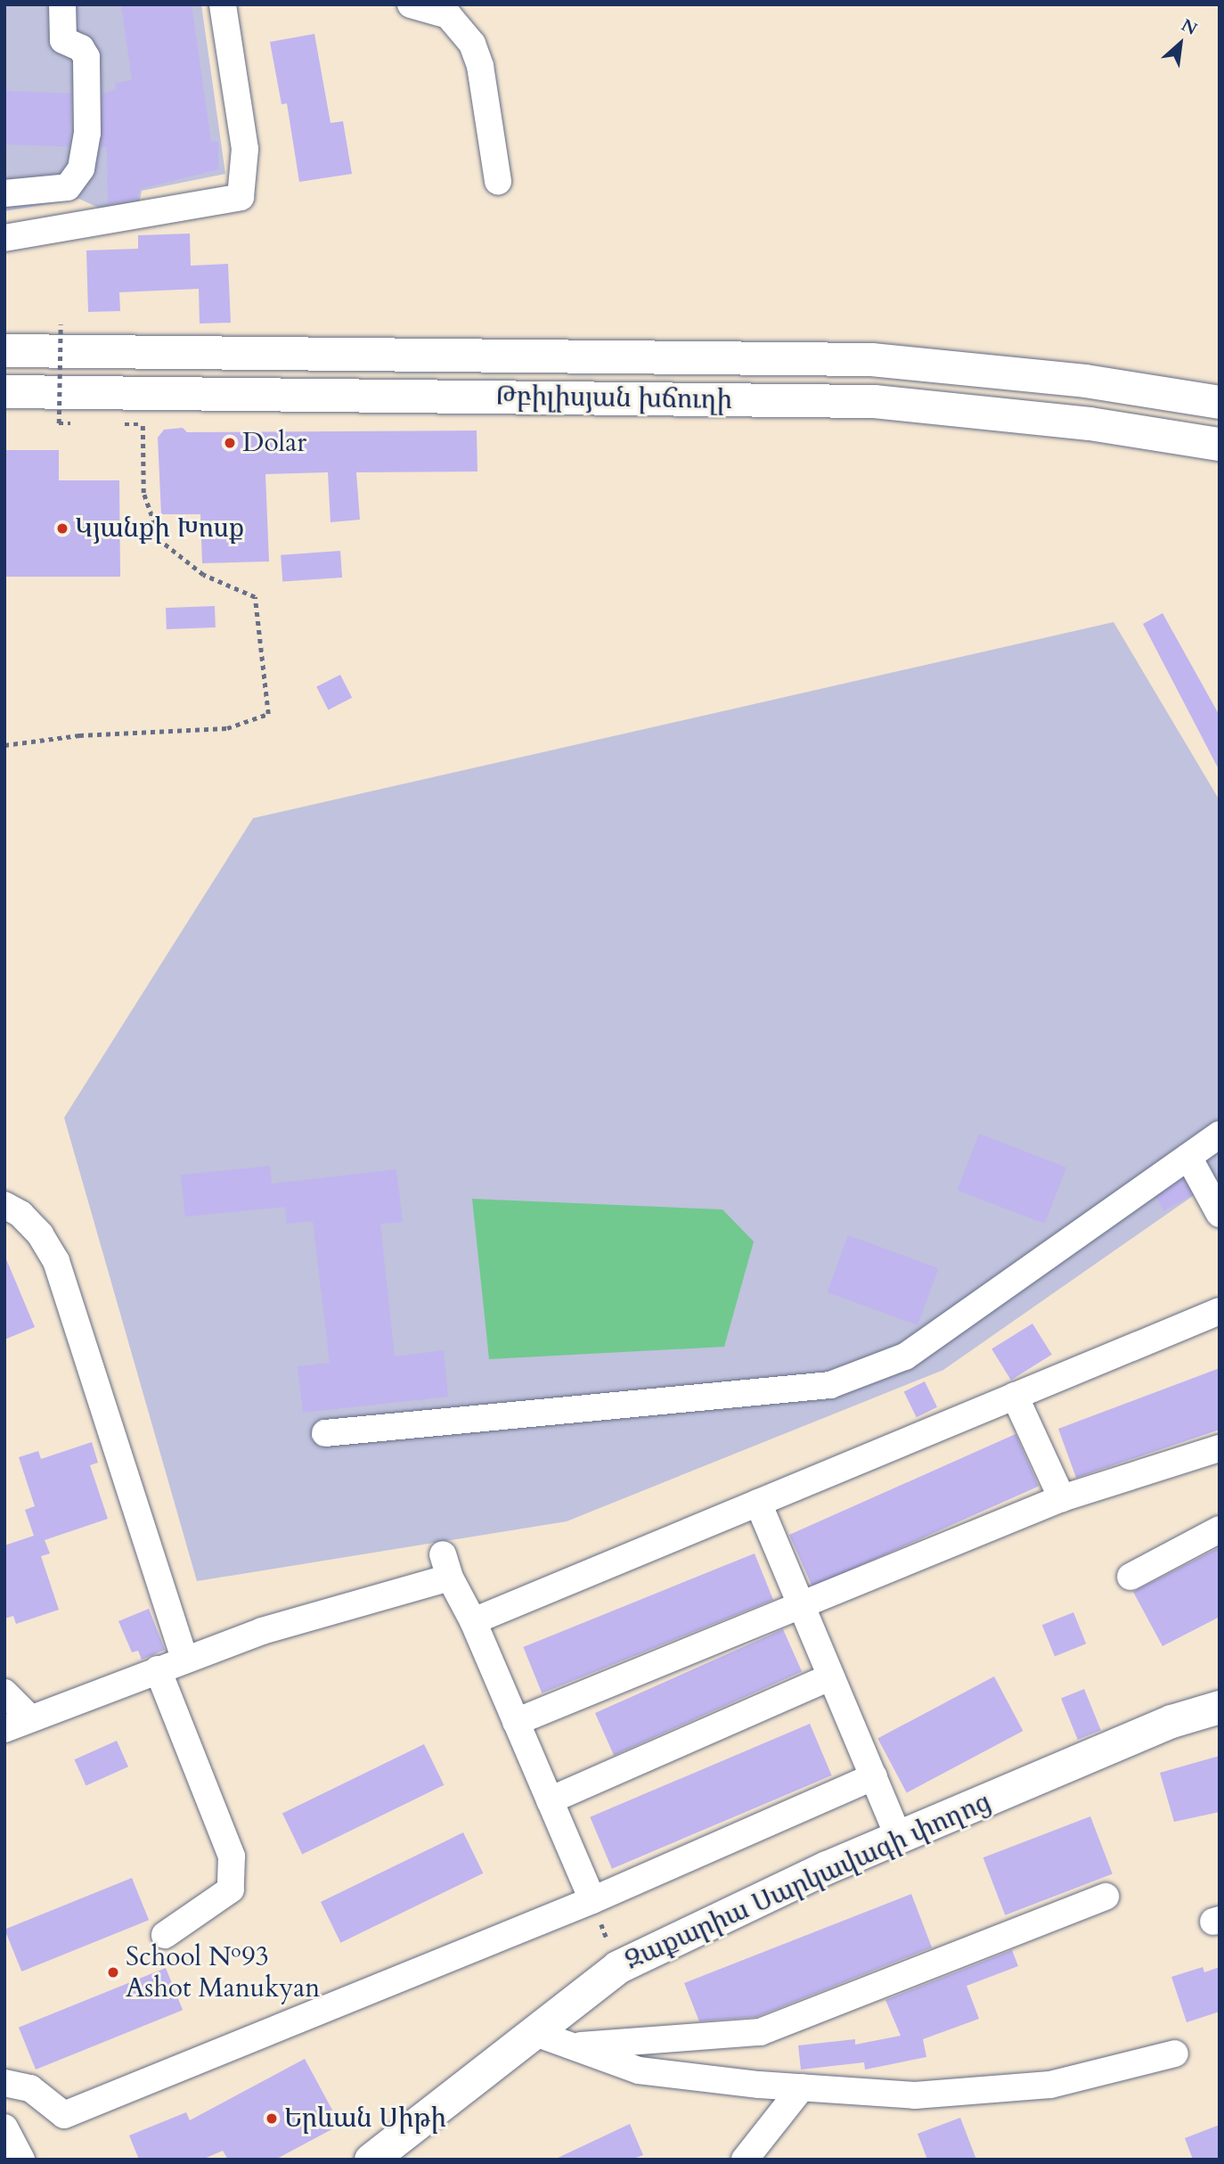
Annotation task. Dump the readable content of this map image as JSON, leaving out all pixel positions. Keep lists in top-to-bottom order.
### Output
{
  "streets": {
    "main road": ["Թբիլիսյան խճուղի", "Զաքարիա Սարկավագի փողոց"]
  },
  "places": [
    "Dolar",
    "Կյանքի Խոսք",
    "School №93 Ashot Manukyan",
    "Երևան Սիթի"
  ],
  "north": "top right"
}
